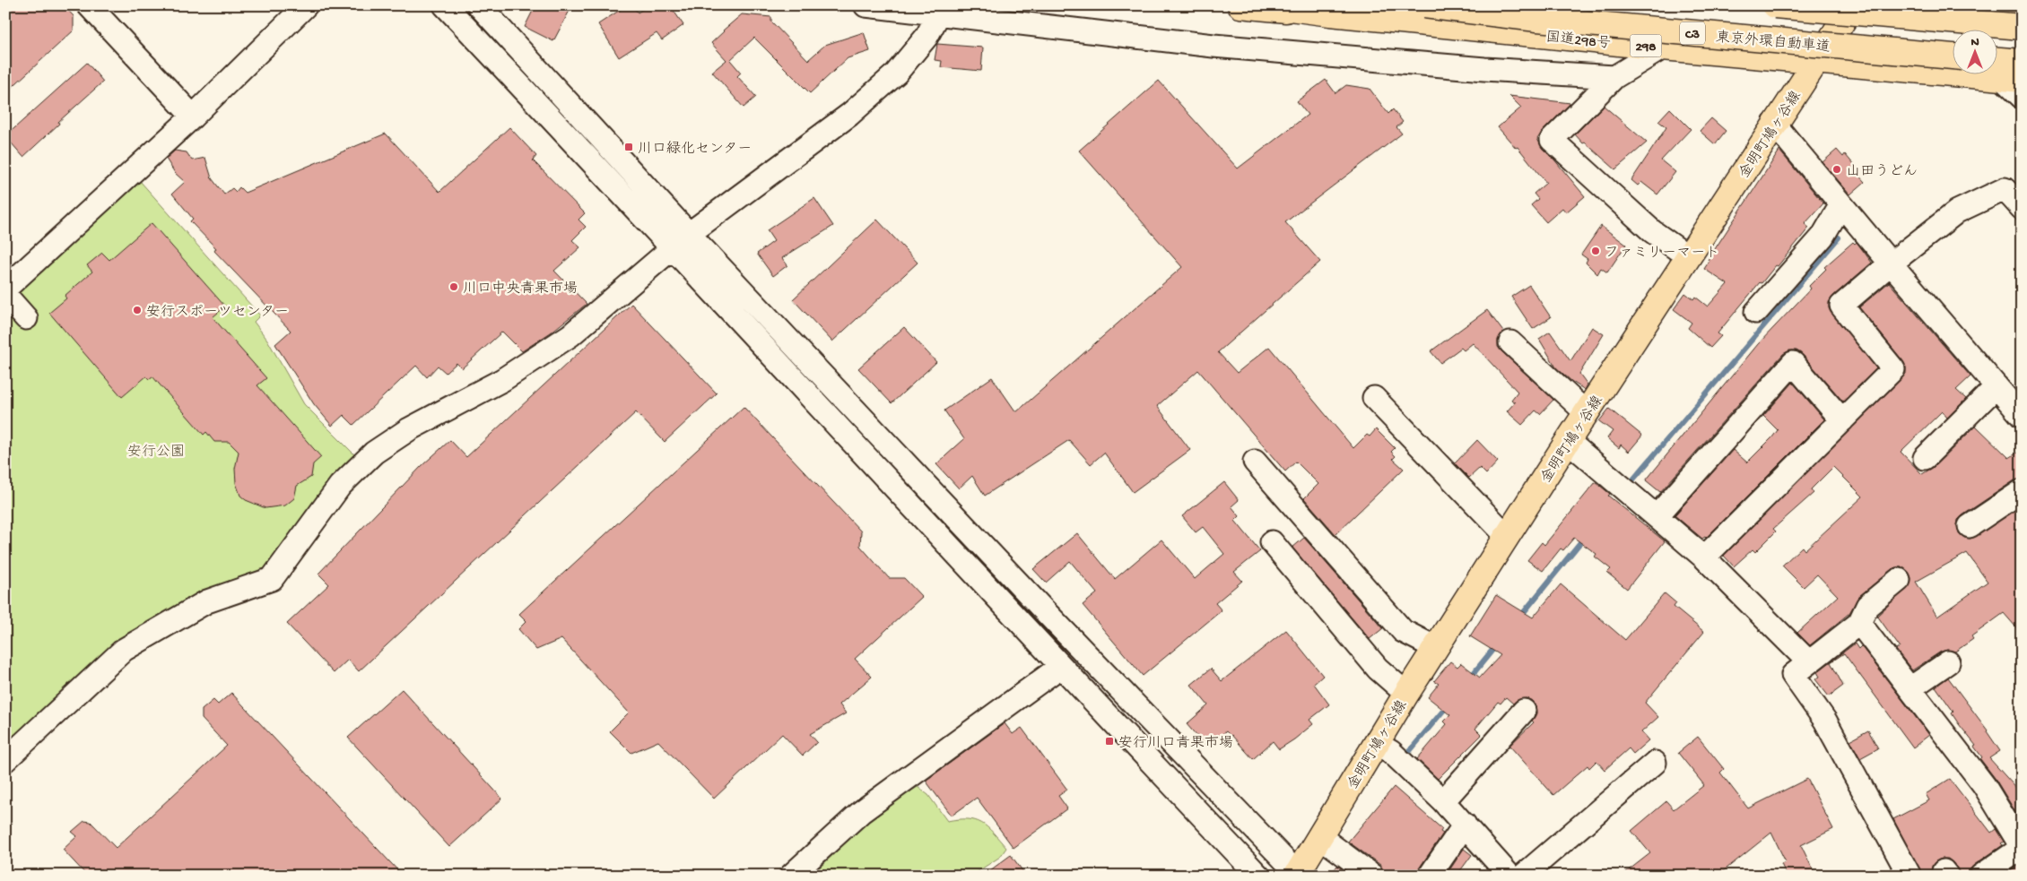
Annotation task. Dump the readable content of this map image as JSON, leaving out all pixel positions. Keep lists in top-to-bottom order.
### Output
{
  "streets": {
    "main road": [
      "C3",
      "国道298号",
      "東京外環自動車道",
      "298",
      "金明町鳩ヶ谷線"
    ]
  },
  "crossings": [
    ["国道298号", "金明町鳩ヶ谷線"]
  ],
  "parks": ["安行公園"],
  "places": {
    "transit": ["川口緑化センター", "安行川口青果市場"],
    "other": [
      "山田うどん",
      "ファミリーマート",
      "川口中央青果市場",
      "安行スポーツセンター"
    ]
  },
  "north": "top"
}
